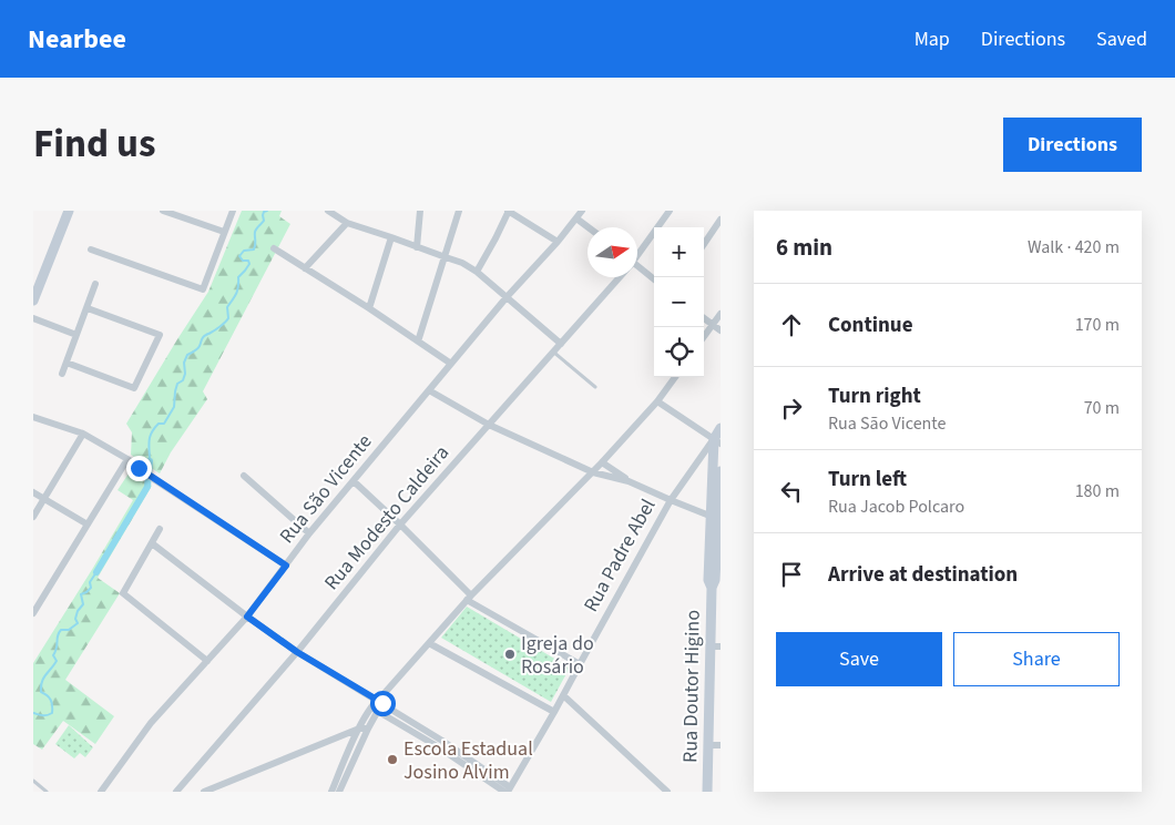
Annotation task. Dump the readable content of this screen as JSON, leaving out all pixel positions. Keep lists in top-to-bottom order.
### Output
{
  "streets": {
    "main road": ["Rua Padre Abel", "Rua Doutor Higino"],
    "street": ["Rua São Vicente", "Rua Modesto Caldeira"]
  },
  "crossings": [
    ["Rua Padre Abel", "Rua Doutor Higino"]
  ],
  "places": ["Igreja do Rosário", "Escola Estadual Josino Alvim"],
  "north": "right",
  "page": {
    "header": "Nearbee",
    "nav": ["Map", "Directions", "Saved"],
    "title": "Find us",
    "buttons": [
      "Directions",
      ["Save", "Share"]
    ],
    "heading": ["6 min", "Walk · 420 m"],
    "map_buttons": ["+", "−"],
    "list": [
      ["Continue", "170 m"],
      ["Turn right", "Rua São Vicente", "70 m"],
      ["Turn left", "Rua Jacob Polcaro", "180 m"],
      "Arrive at destination"
    ]
  }
}
